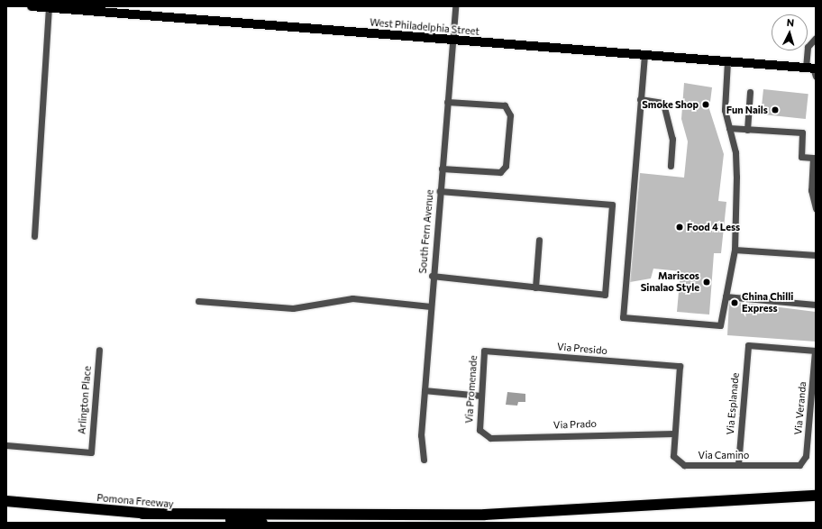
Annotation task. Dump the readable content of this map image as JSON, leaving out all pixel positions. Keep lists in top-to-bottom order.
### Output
{
  "streets": {
    "highway": ["Pomona Freeway"],
    "main road": ["West Philadelphia Street"],
    "street": [
      "South Fern Avenue",
      "Via Presido",
      "Via Promenade",
      "Arlington Place",
      "Via Esplanade",
      "Via Veranda",
      "Via Prado",
      "Via Camino"
    ]
  },
  "crossings": [
    ["West Philadelphia Street", "South Fern Avenue"],
    ["Via Presido", "Via Promenade"],
    ["Via Presido", "Via Prado"],
    ["Via Presido", "Via Camino"],
    ["Via Promenade", "Via Prado"],
    ["Via Esplanade", "Via Veranda"],
    ["Via Esplanade", "Via Camino"],
    ["Via Veranda", "Via Camino"],
    ["Via Prado", "Via Camino"]
  ],
  "places": [
    "Smoke Shop",
    "Fun Nails",
    "Food 4 Less",
    "Mariscos Sinalao Style",
    "China Chilli Express"
  ],
  "north": "top"
}
